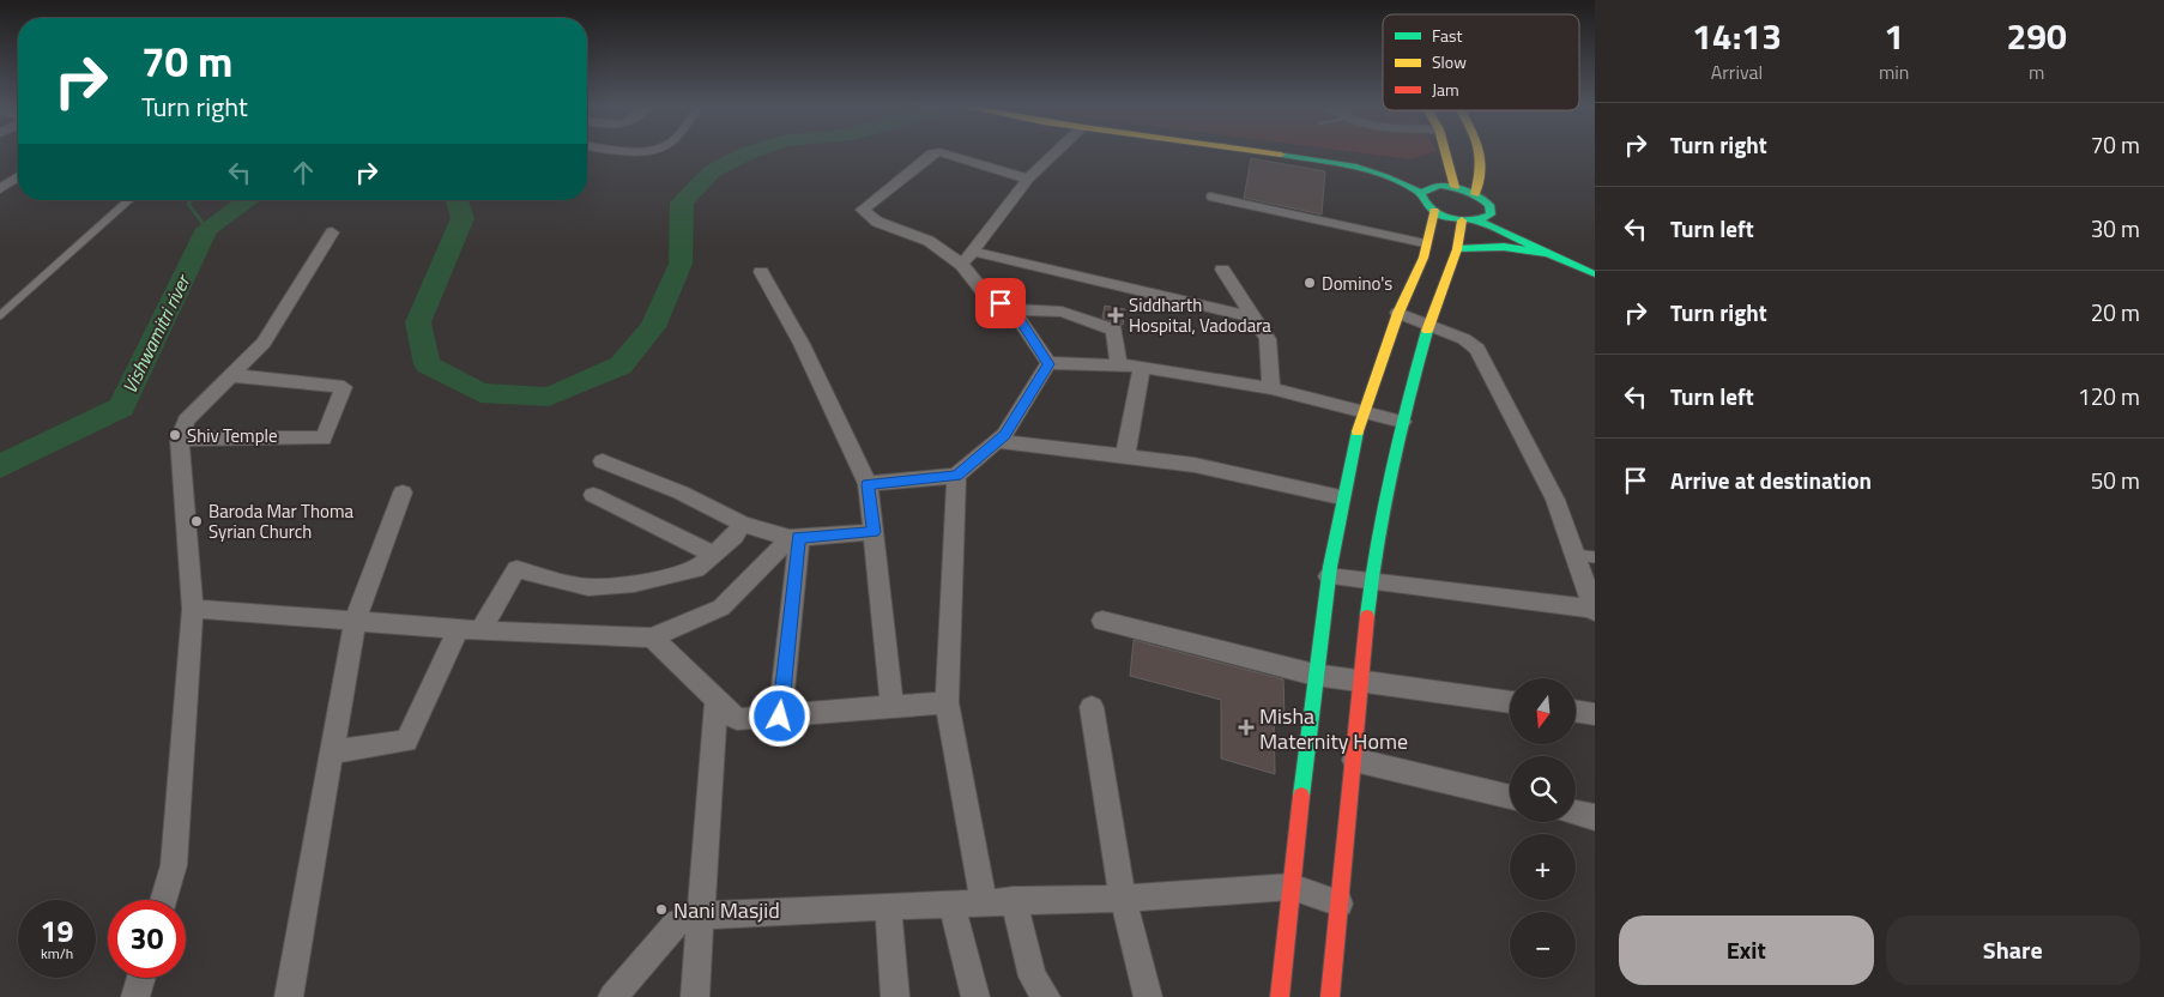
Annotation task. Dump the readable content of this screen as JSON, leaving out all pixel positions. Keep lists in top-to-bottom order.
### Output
{
  "water": ["Vishwamitri river"],
  "places": {
    "other": [
      "Domino's",
      "Shiv Temple",
      "Baroda Mar Thoma Syrian Church",
      "Nani Masjid"
    ],
    "health": ["Siddharth Hospital, Vadodara", "Misha Maternity Home"]
  },
  "legend": ["Fast", "Slow", "Jam"],
  "north": "bottom",
  "page": {
    "eta": [
      "14:13",
      "Arrival",
      "1",
      "min",
      "290",
      "m"
    ],
    "turn": ["70 m", "Turn right"],
    "list": [
      {
        "name": "Turn right",
        "value": "70 m"
      },
      {
        "name": "Turn left",
        "value": "30 m"
      },
      {
        "name": "Turn right",
        "value": "20 m"
      },
      {
        "name": "Turn left",
        "value": "120 m"
      },
      {
        "name": "Arrive at destination",
        "value": "50 m"
      }
    ],
    "map_buttons": ["+", "−"],
    "speed": "19 km/h",
    "limit": "30",
    "buttons": ["Exit", "Share"]
  }
}
